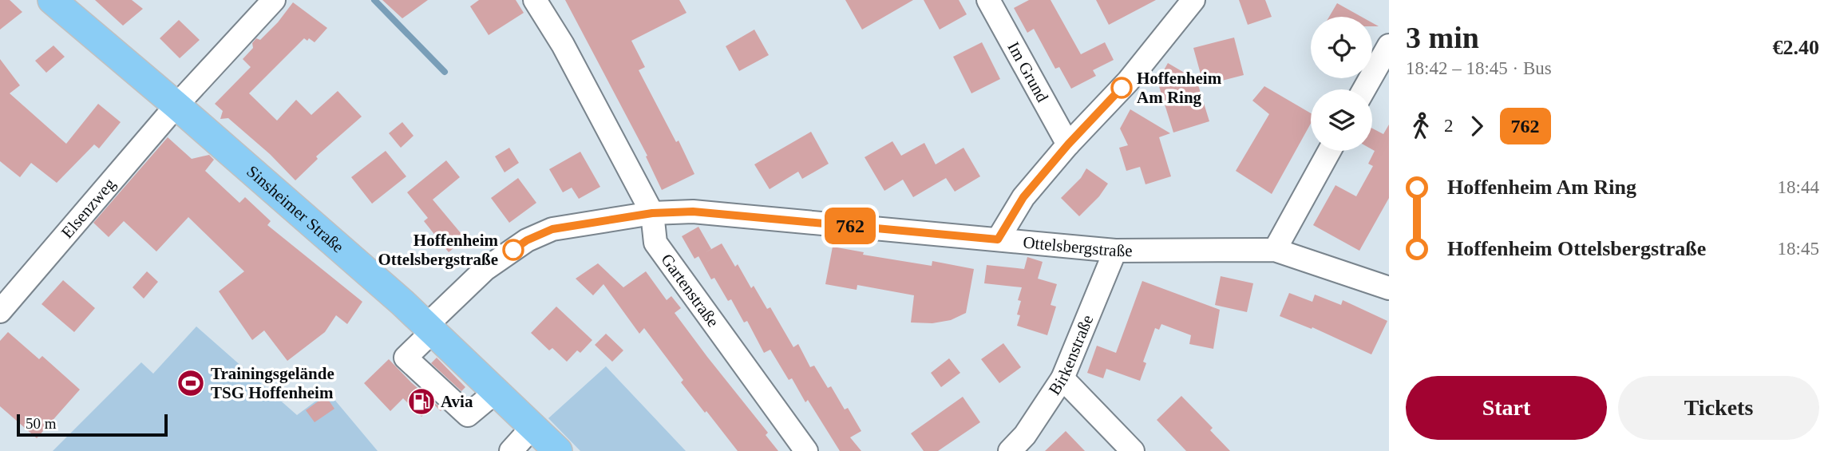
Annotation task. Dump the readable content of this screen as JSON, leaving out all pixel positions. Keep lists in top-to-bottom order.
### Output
{
  "streets": {
    "main road": ["Sinsheimer Straße"],
    "street": [
      "Im Grund",
      "Elsenzweg",
      "Ottelsbergstraße",
      "Gartenstraße",
      "Birkenstraße"
    ]
  },
  "crossings": [
    ["Elsenzweg", "Sinsheimer Straße"],
    ["Sinsheimer Straße", "Ottelsbergstraße"],
    ["Ottelsbergstraße", "Gartenstraße"],
    ["Ottelsbergstraße", "Birkenstraße"]
  ],
  "places": {
    "other": ["Hoffenheim Am Ring", "Hoffenheim Ottelsbergstraße"],
    "sports": ["Trainingsgelände TSG Hoffenheim"],
    "fuel station": ["Avia"]
  },
  "lines": ["bus line 762"],
  "scale_bar": "50 m",
  "page": {
    "on_map": "762",
    "heading": ["3 min", "18:42 – 18:45 · Bus", "€2.40"],
    "legs": ["2", "762"],
    "list": [
      {
        "name": "Hoffenheim Am Ring",
        "value": "18:44"
      },
      {
        "name": "Hoffenheim Ottelsbergstraße",
        "value": "18:45"
      }
    ],
    "buttons": ["Start", "Tickets"],
    "scale": "50 m"
  }
}
